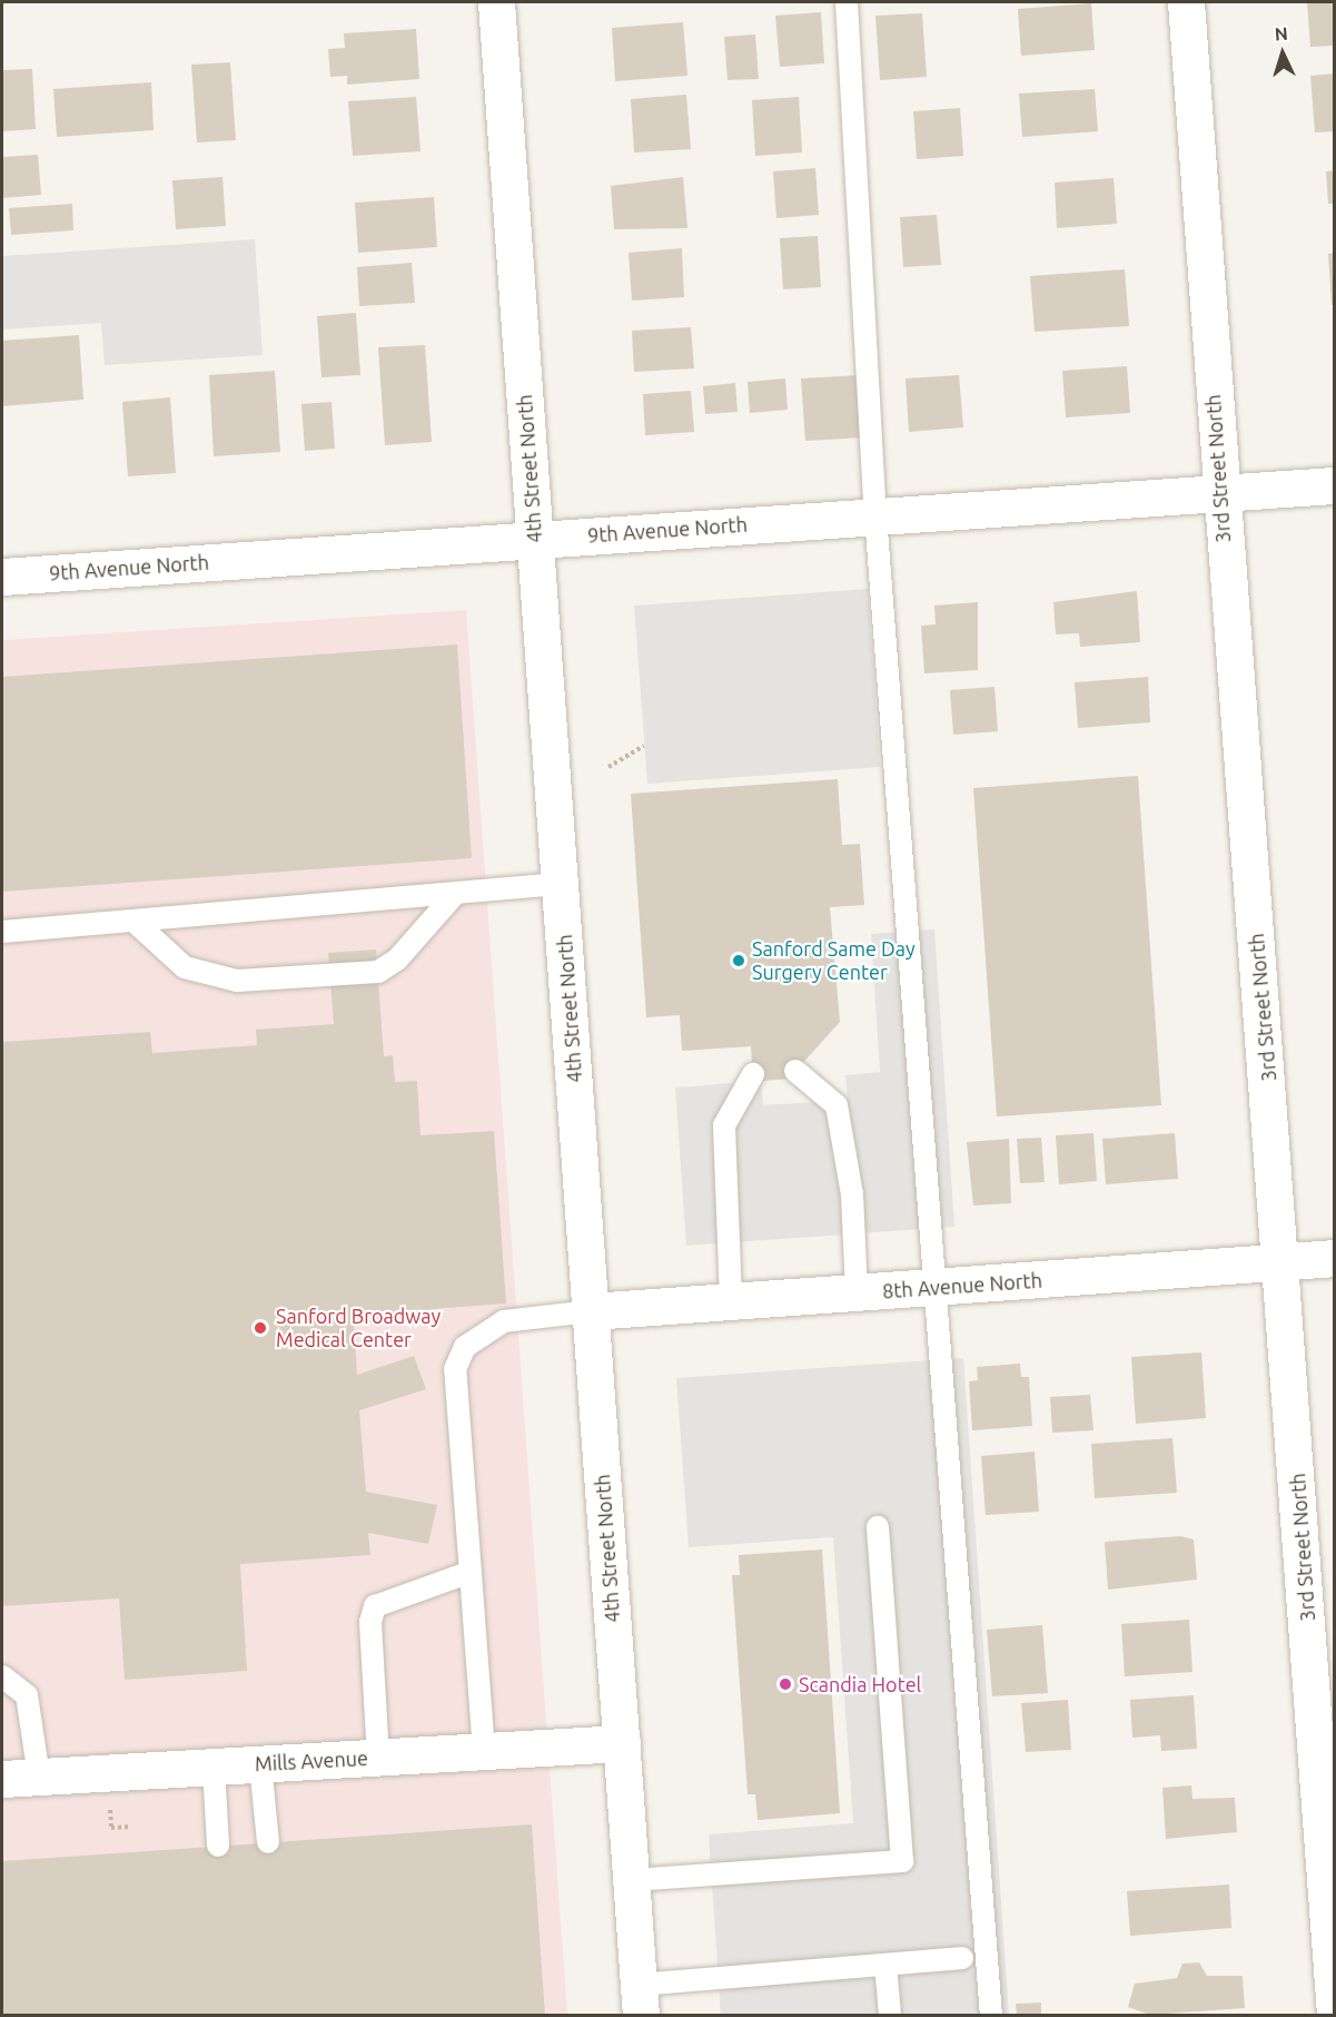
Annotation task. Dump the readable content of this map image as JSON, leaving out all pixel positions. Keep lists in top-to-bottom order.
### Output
{
  "streets": {
    "street": [
      "4th Street North",
      "3rd Street North",
      "9th Avenue North",
      "8th Avenue North",
      "Mills Avenue"
    ]
  },
  "crossings": [
    ["4th Street North", "9th Avenue North"],
    ["4th Street North", "8th Avenue North"],
    ["4th Street North", "Mills Avenue"],
    ["3rd Street North", "9th Avenue North"],
    ["3rd Street North", "8th Avenue North"]
  ],
  "places": ["Sanford Same Day Surgery Center", "Sanford Broadway Medical Center", "Scandia Hotel"],
  "north": "top"
}
